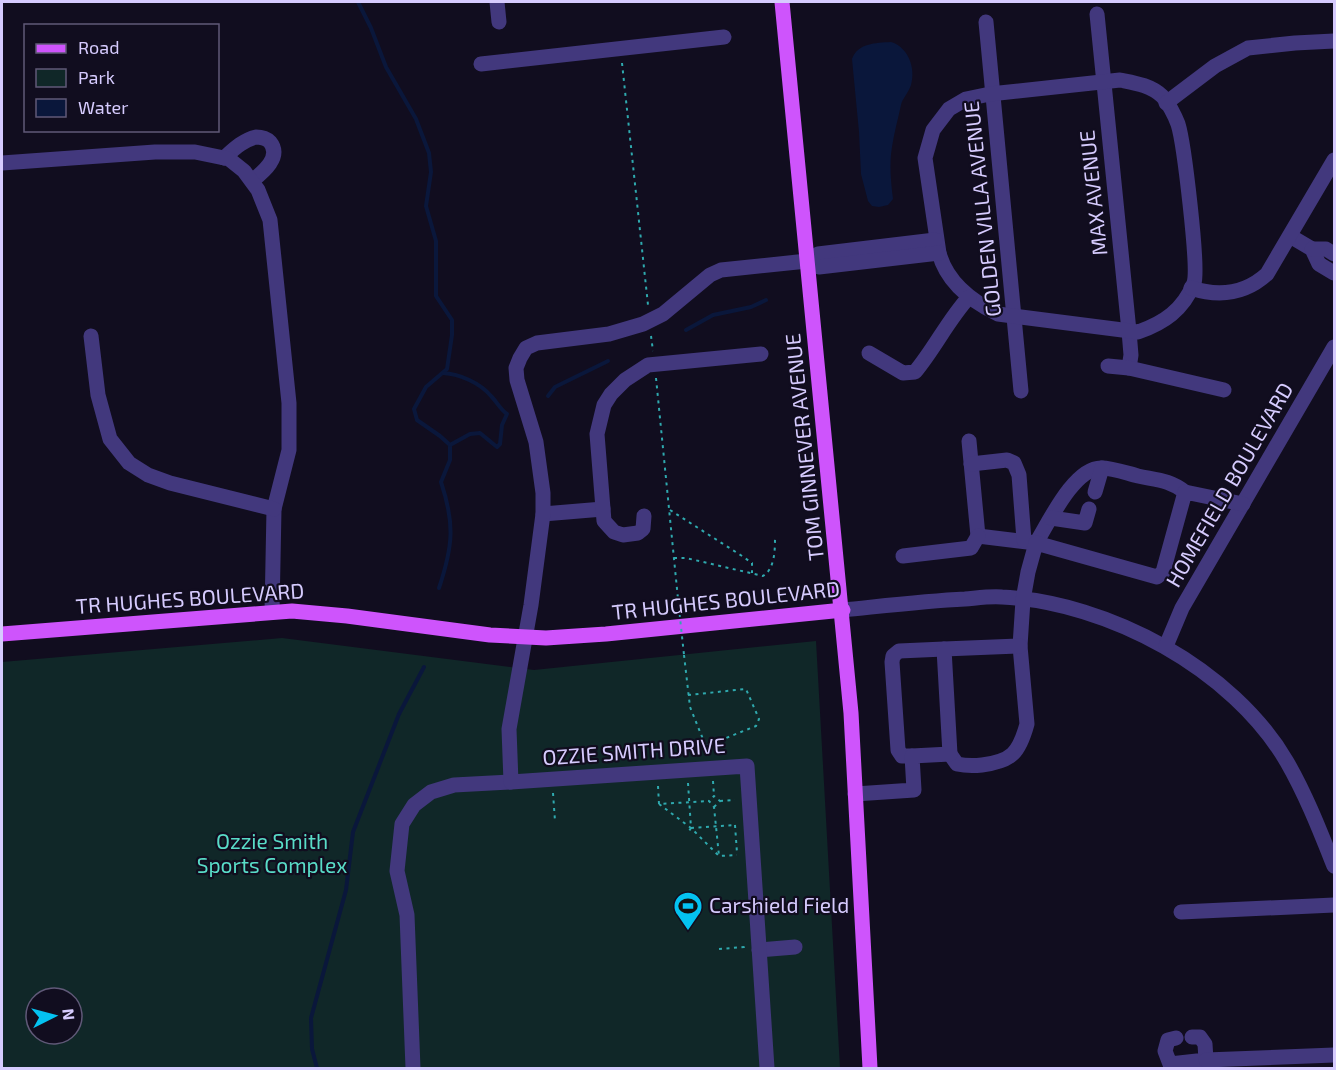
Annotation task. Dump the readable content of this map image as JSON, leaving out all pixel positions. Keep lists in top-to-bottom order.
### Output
{
  "streets": {
    "main road": ["TOM GINNEVER AVENUE", "TR HUGHES BOULEVARD"],
    "street": [
      "MAX AVENUE",
      "GOLDEN VILLA AVENUE",
      "HOMEFIELD BOULEVARD",
      "OZZIE SMITH DRIVE"
    ]
  },
  "crossings": [
    ["TOM GINNEVER AVENUE", "TR HUGHES BOULEVARD"],
    ["HOMEFIELD BOULEVARD", "TR HUGHES BOULEVARD"]
  ],
  "parks": ["Ozzie Smith Sports Complex"],
  "places": {
    "sports": ["Carshield Field"]
  },
  "legend": ["Road", "Park", "Water"],
  "north": "right"
}
